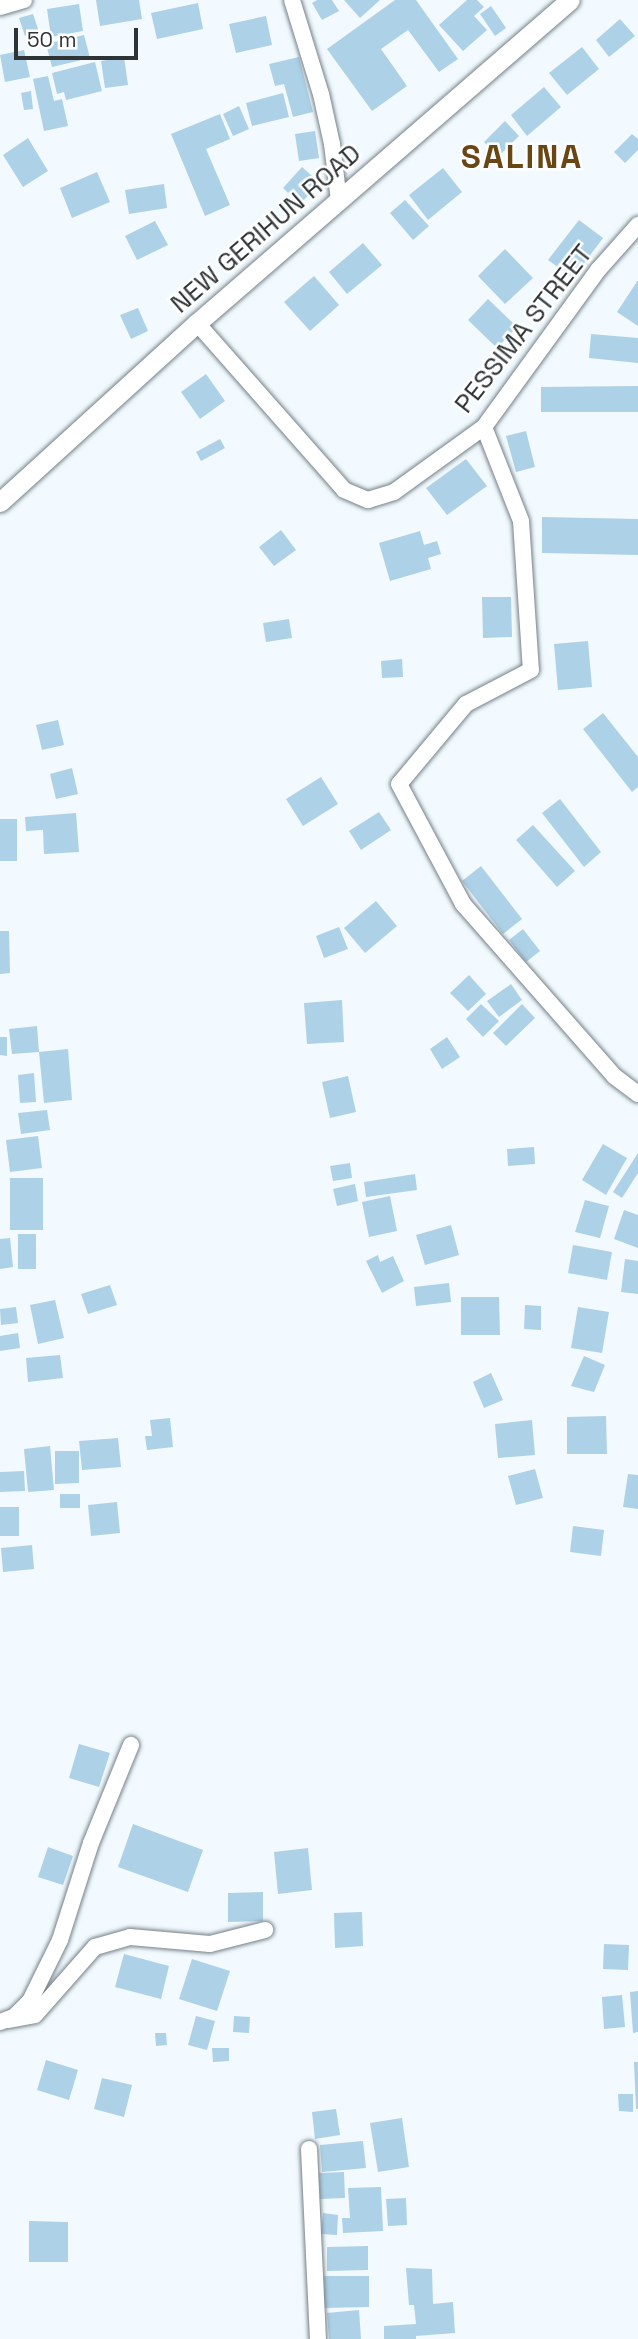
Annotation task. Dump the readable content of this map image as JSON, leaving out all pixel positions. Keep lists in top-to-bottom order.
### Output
{
  "streets": {
    "street": ["NEW GERIHUN ROAD", "PESSIMA STREET"]
  },
  "crossings": [
    ["NEW GERIHUN ROAD", "PESSIMA STREET"]
  ],
  "districts": ["SALINA"],
  "scale_bar": "50 m"
}
